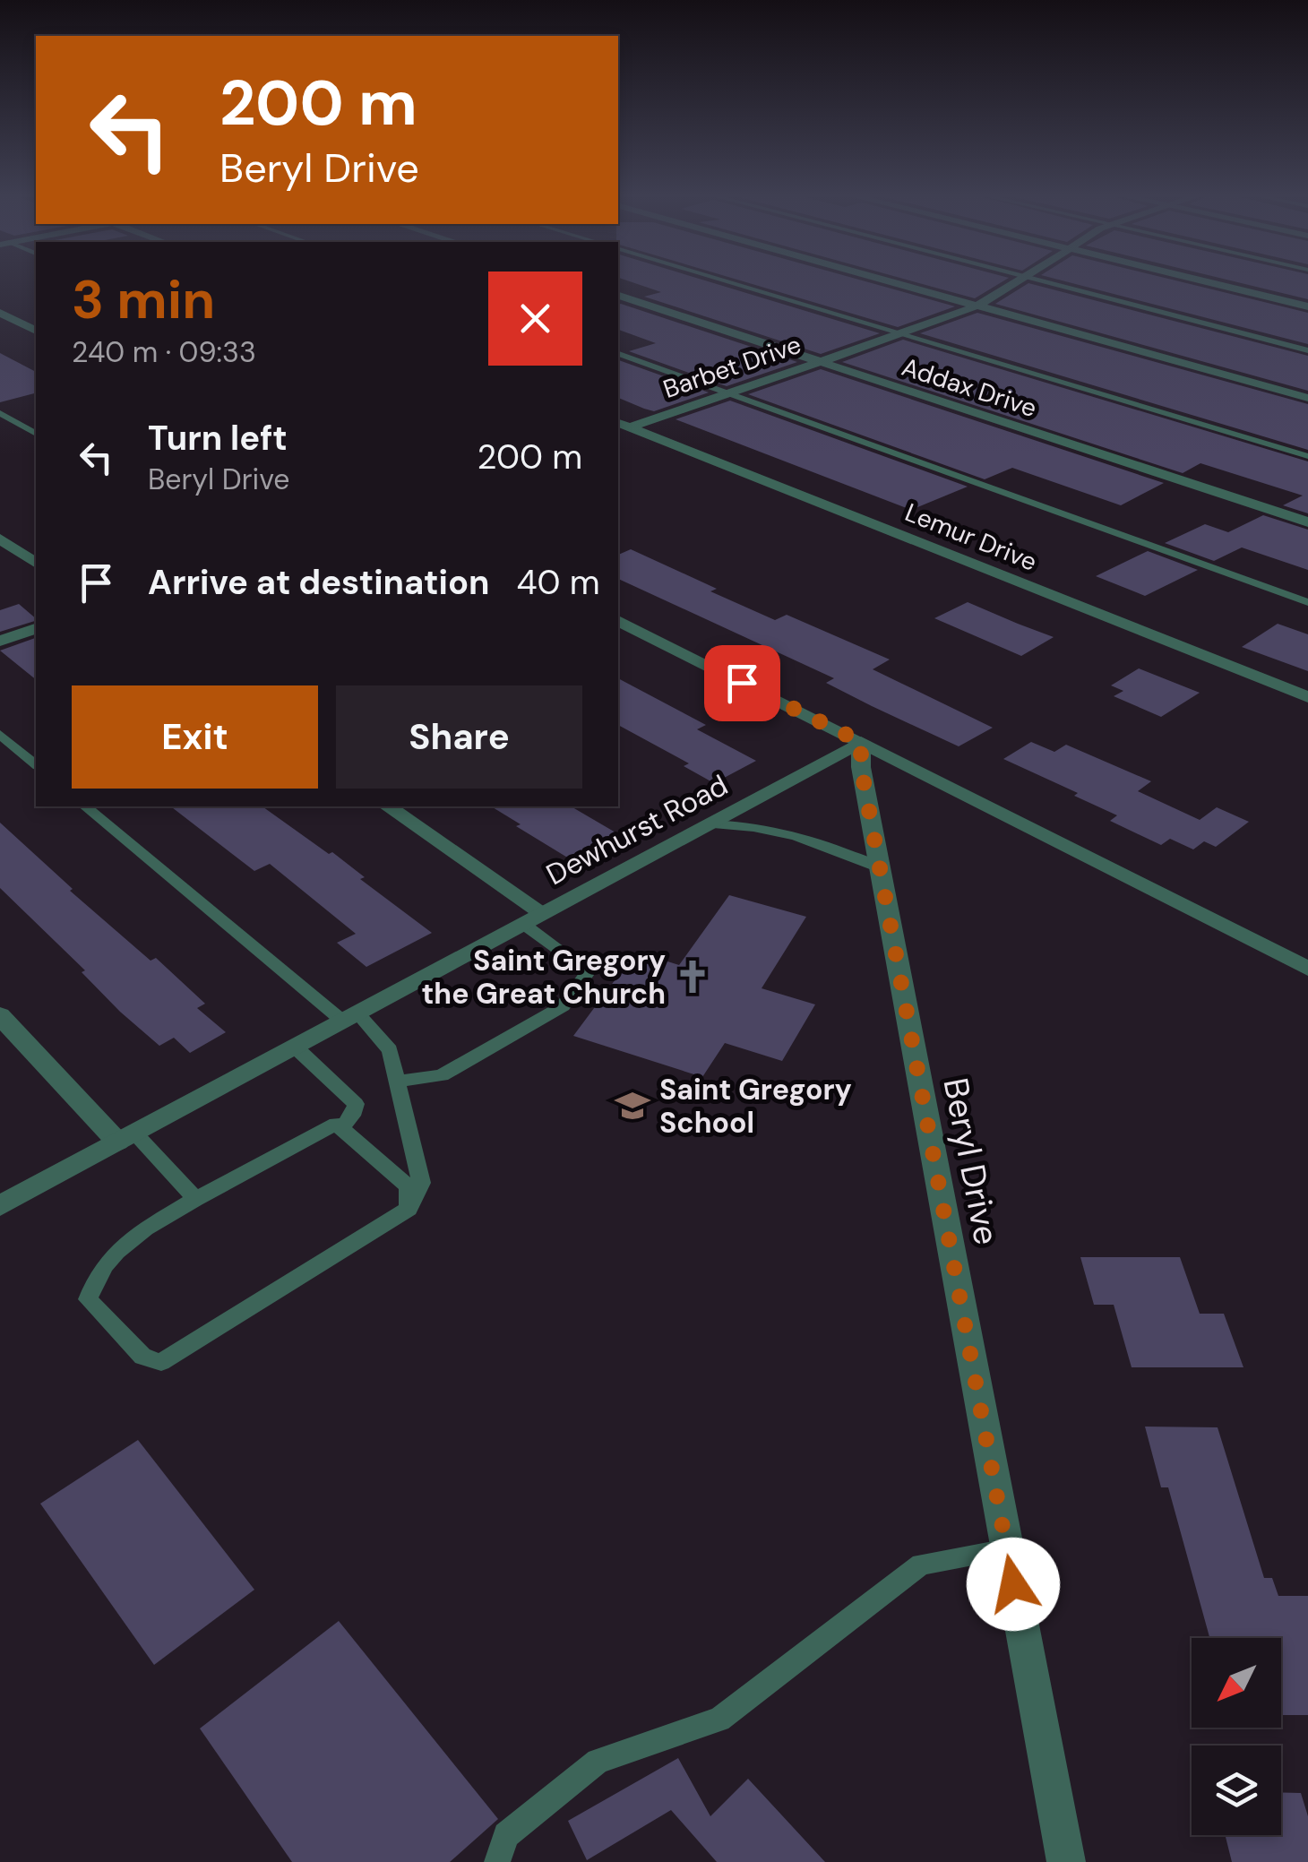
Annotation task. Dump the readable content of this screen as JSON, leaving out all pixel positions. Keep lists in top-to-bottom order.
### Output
{
  "streets": {
    "street": [
      "Barbet Drive",
      "Addax Drive",
      "Lemur Drive",
      "Dewhurst Road",
      "Beryl Drive"
    ]
  },
  "crossings": [
    ["Barbet Drive", "Addax Drive"],
    ["Barbet Drive", "Lemur Drive"],
    ["Dewhurst Road", "Beryl Drive"]
  ],
  "places": {
    "church": ["Saint Gregory the Great Church"],
    "school or university": ["Saint Gregory School"]
  },
  "north": "bottom left",
  "page": {
    "turn": ["200 m", "Beryl Drive"],
    "heading": ["3 min", "240 m · 09:33"],
    "list": [
      {
        "name": "Turn left",
        "note": "Beryl Drive",
        "value": "200 m"
      },
      {
        "name": "Arrive at destination",
        "value": "40 m"
      }
    ],
    "buttons": ["Exit", "Share"]
  }
}
